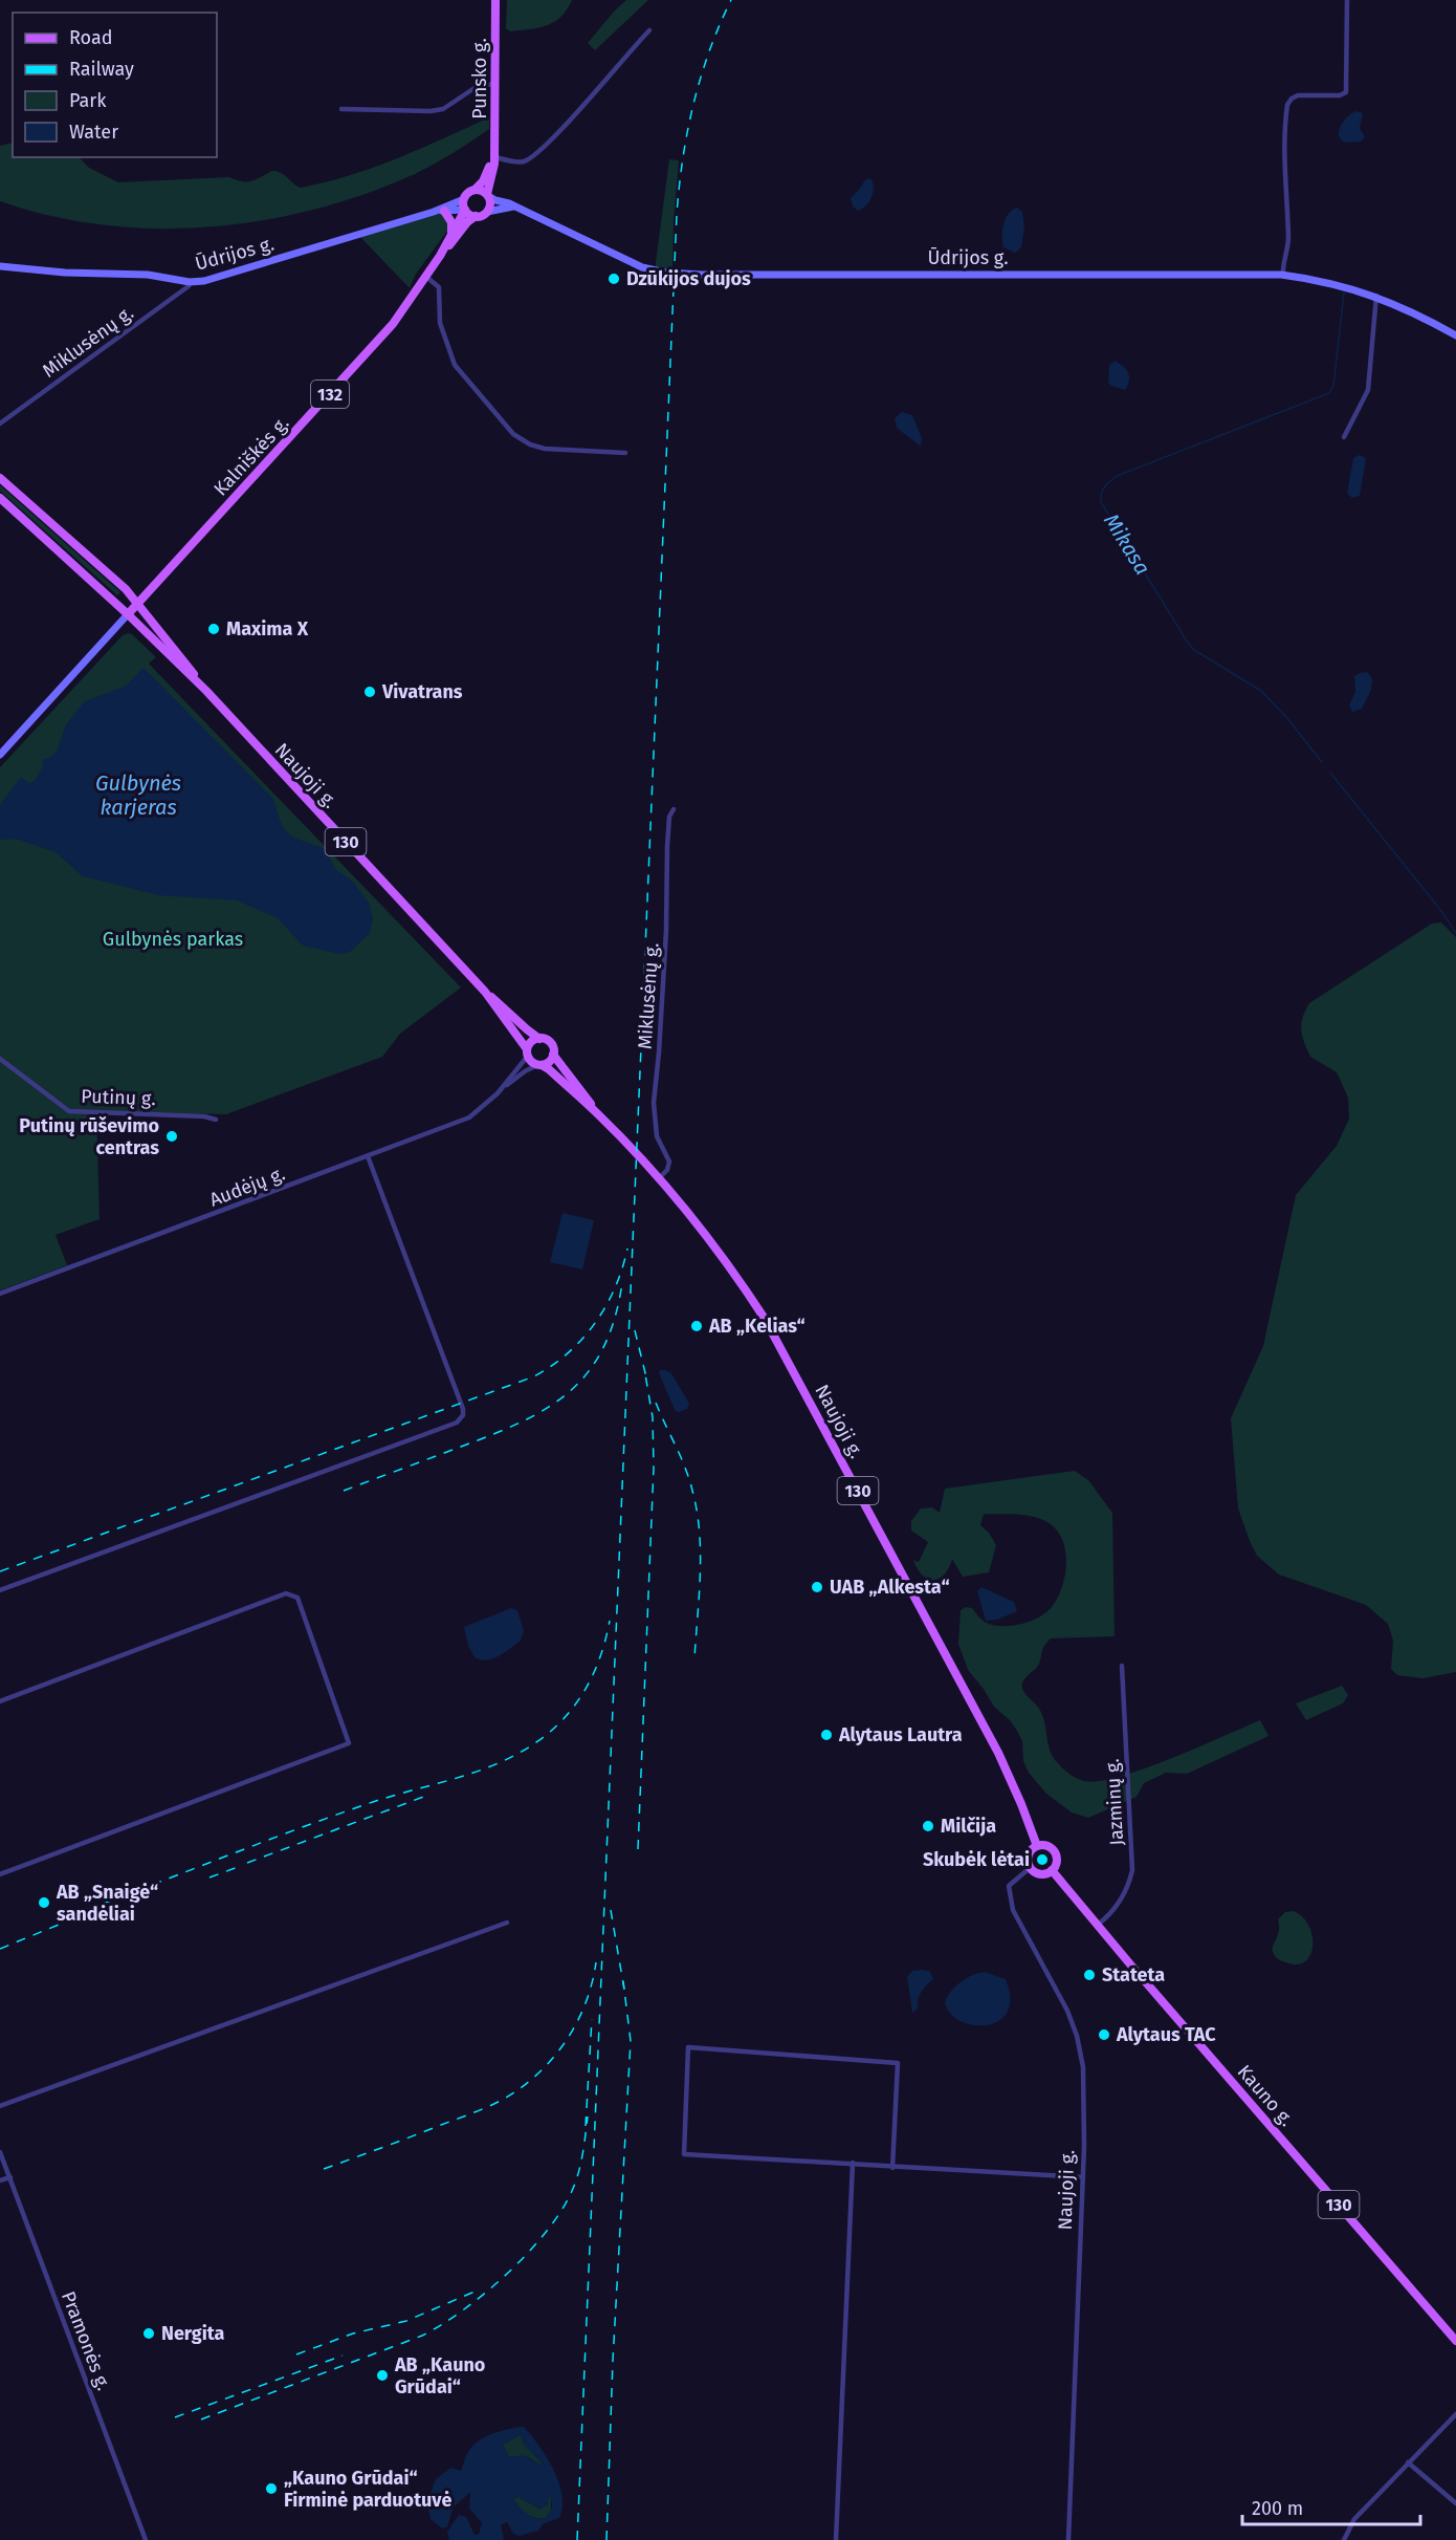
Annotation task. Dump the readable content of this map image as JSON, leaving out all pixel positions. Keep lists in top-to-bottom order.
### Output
{
  "streets": {
    "main road": [
      "Punsko g.",
      "Ūdrijos g.",
      "132",
      "Kalniškės g.",
      "Naujoji g.",
      "130",
      "Kauno g."
    ],
    "street": [
      "Miklusėnų g.",
      "Putinų g.",
      "Audėjų g.",
      "Jazminų g.",
      "Pramonės g."
    ]
  },
  "crossings": [
    ["Punsko g.", "Ūdrijos g."],
    ["Punsko g.", "132"],
    ["Punsko g.", "Kalniškės g."],
    ["Ūdrijos g.", "Miklusėnų g."],
    ["Ūdrijos g.", "132"],
    ["Ūdrijos g.", "Kalniškės g."],
    ["Miklusėnų g.", "Naujoji g."],
    ["132", "Kalniškės g."],
    ["Kalniškės g.", "Naujoji g."],
    ["Naujoji g.", "130"],
    ["Naujoji g.", "Audėjų g."],
    ["Naujoji g.", "Kauno g."],
    ["130", "Audėjų g."],
    ["130", "Kauno g."],
    ["Jazminų g.", "Kauno g."]
  ],
  "water": ["Mikasa", "Gulbynės karjeras"],
  "parks": ["Gulbynės parkas"],
  "places": [
    "Dzūkijos dujos",
    "Maxima X",
    "Vivatrans",
    "Putinų rūševimo centras",
    "AB „Kelias“",
    "UAB „Alkesta“",
    "Alytaus Lautra",
    "Milčija",
    "Skubėk lėtai",
    "AB „Snaigė“ sandėliai",
    "Stateta",
    "Alytaus TAC",
    "Nergita",
    "AB „Kauno Grūdai“",
    "„Kauno Grūdai“ Firminė parduotuvė"
  ],
  "legend": [
    "Road",
    "Railway",
    "Park",
    "Water"
  ],
  "scale_bar": "200 m"
}
